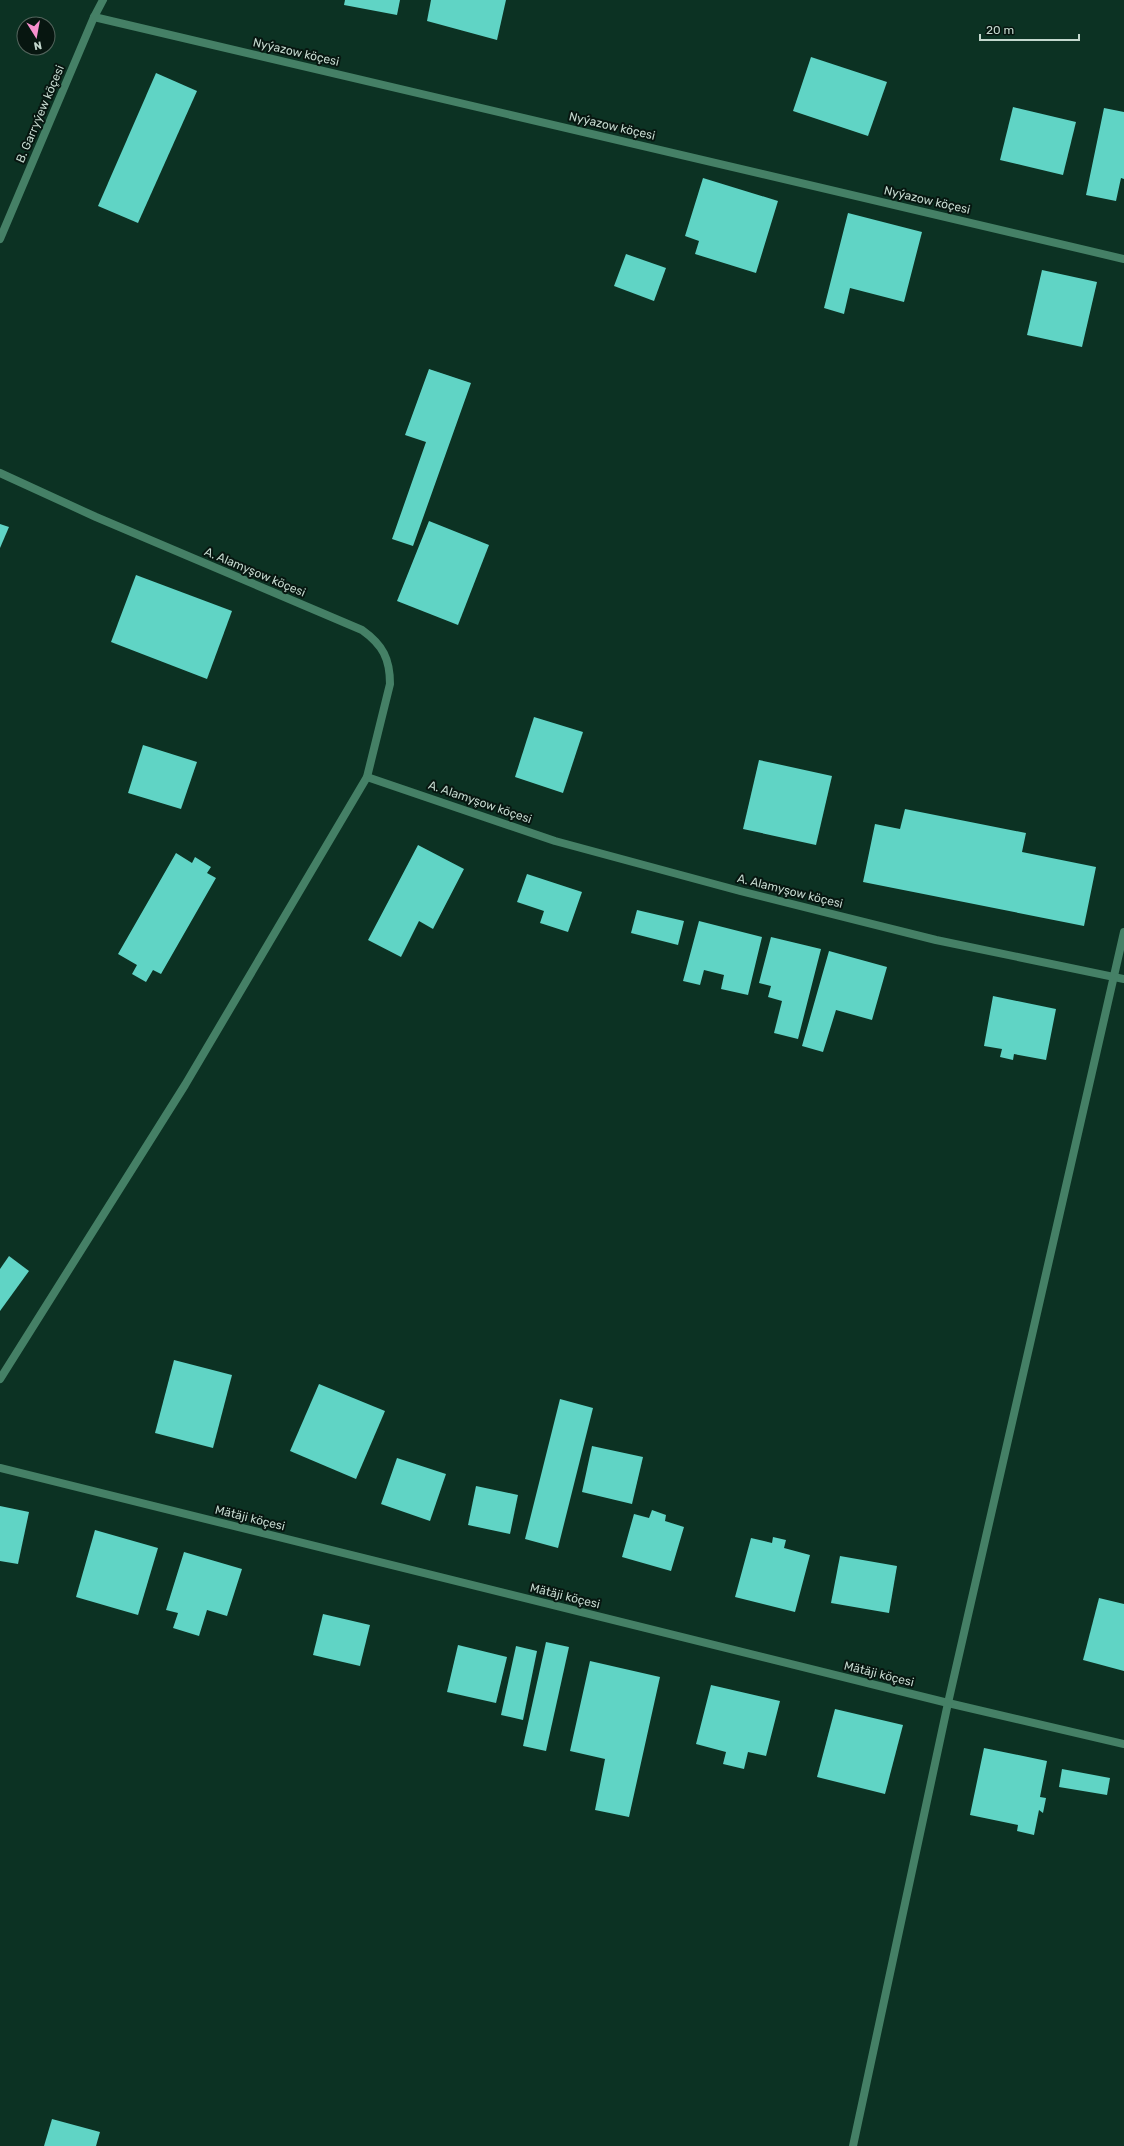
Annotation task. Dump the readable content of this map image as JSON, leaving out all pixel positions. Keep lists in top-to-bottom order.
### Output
{
  "streets": {
    "street": [
      "Nyýazow köçesi",
      "B. Garryýew köçesi",
      "A. Alamyşow köçesi",
      "Mätäji köçesi"
    ]
  },
  "crossings": [
    ["Nyýazow köçesi", "B. Garryýew köçesi"]
  ],
  "scale_bar": "20 m",
  "north": "bottom"
}
